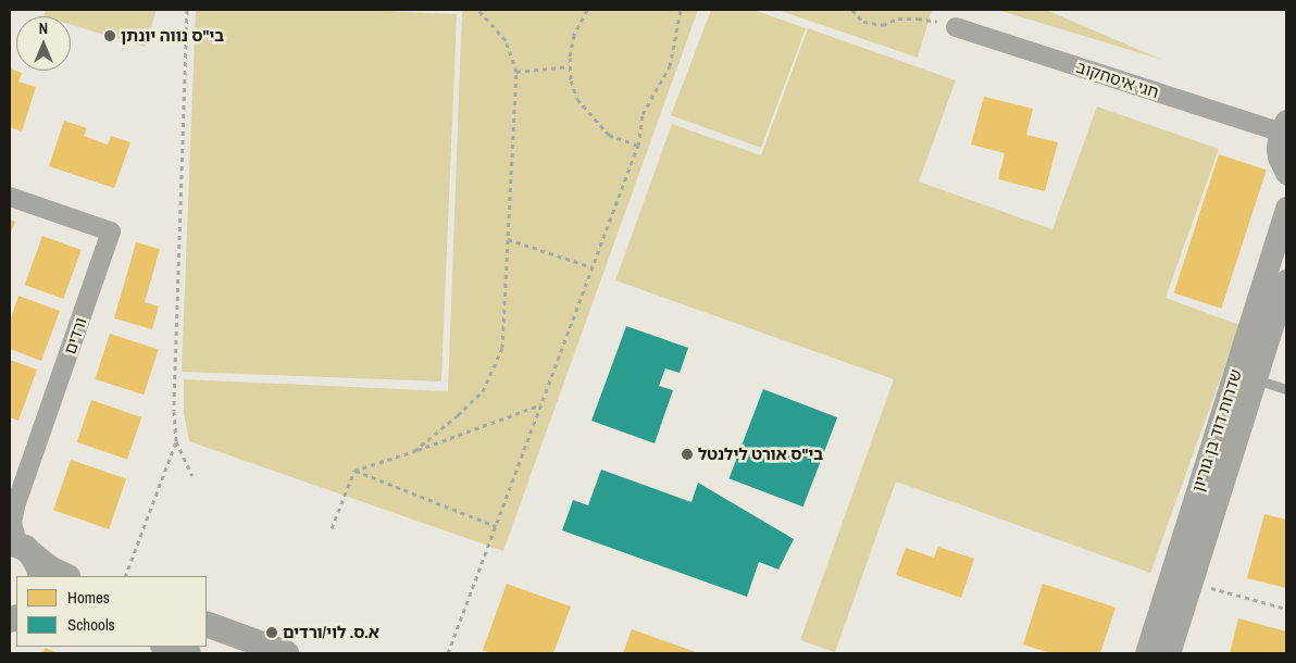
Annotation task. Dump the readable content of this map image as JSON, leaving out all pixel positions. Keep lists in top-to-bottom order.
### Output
{
  "streets": {
    "street": ["חגי איסחקוב", "ורדים", "שדרות דוד בן גוריון"]
  },
  "places": ["בי\"ס נווה יונתן", "בי\"ס אורט לילנטל", "א.ס. לוי/ורדים"],
  "legend": ["Homes", "Schools"],
  "north": "top"
}
